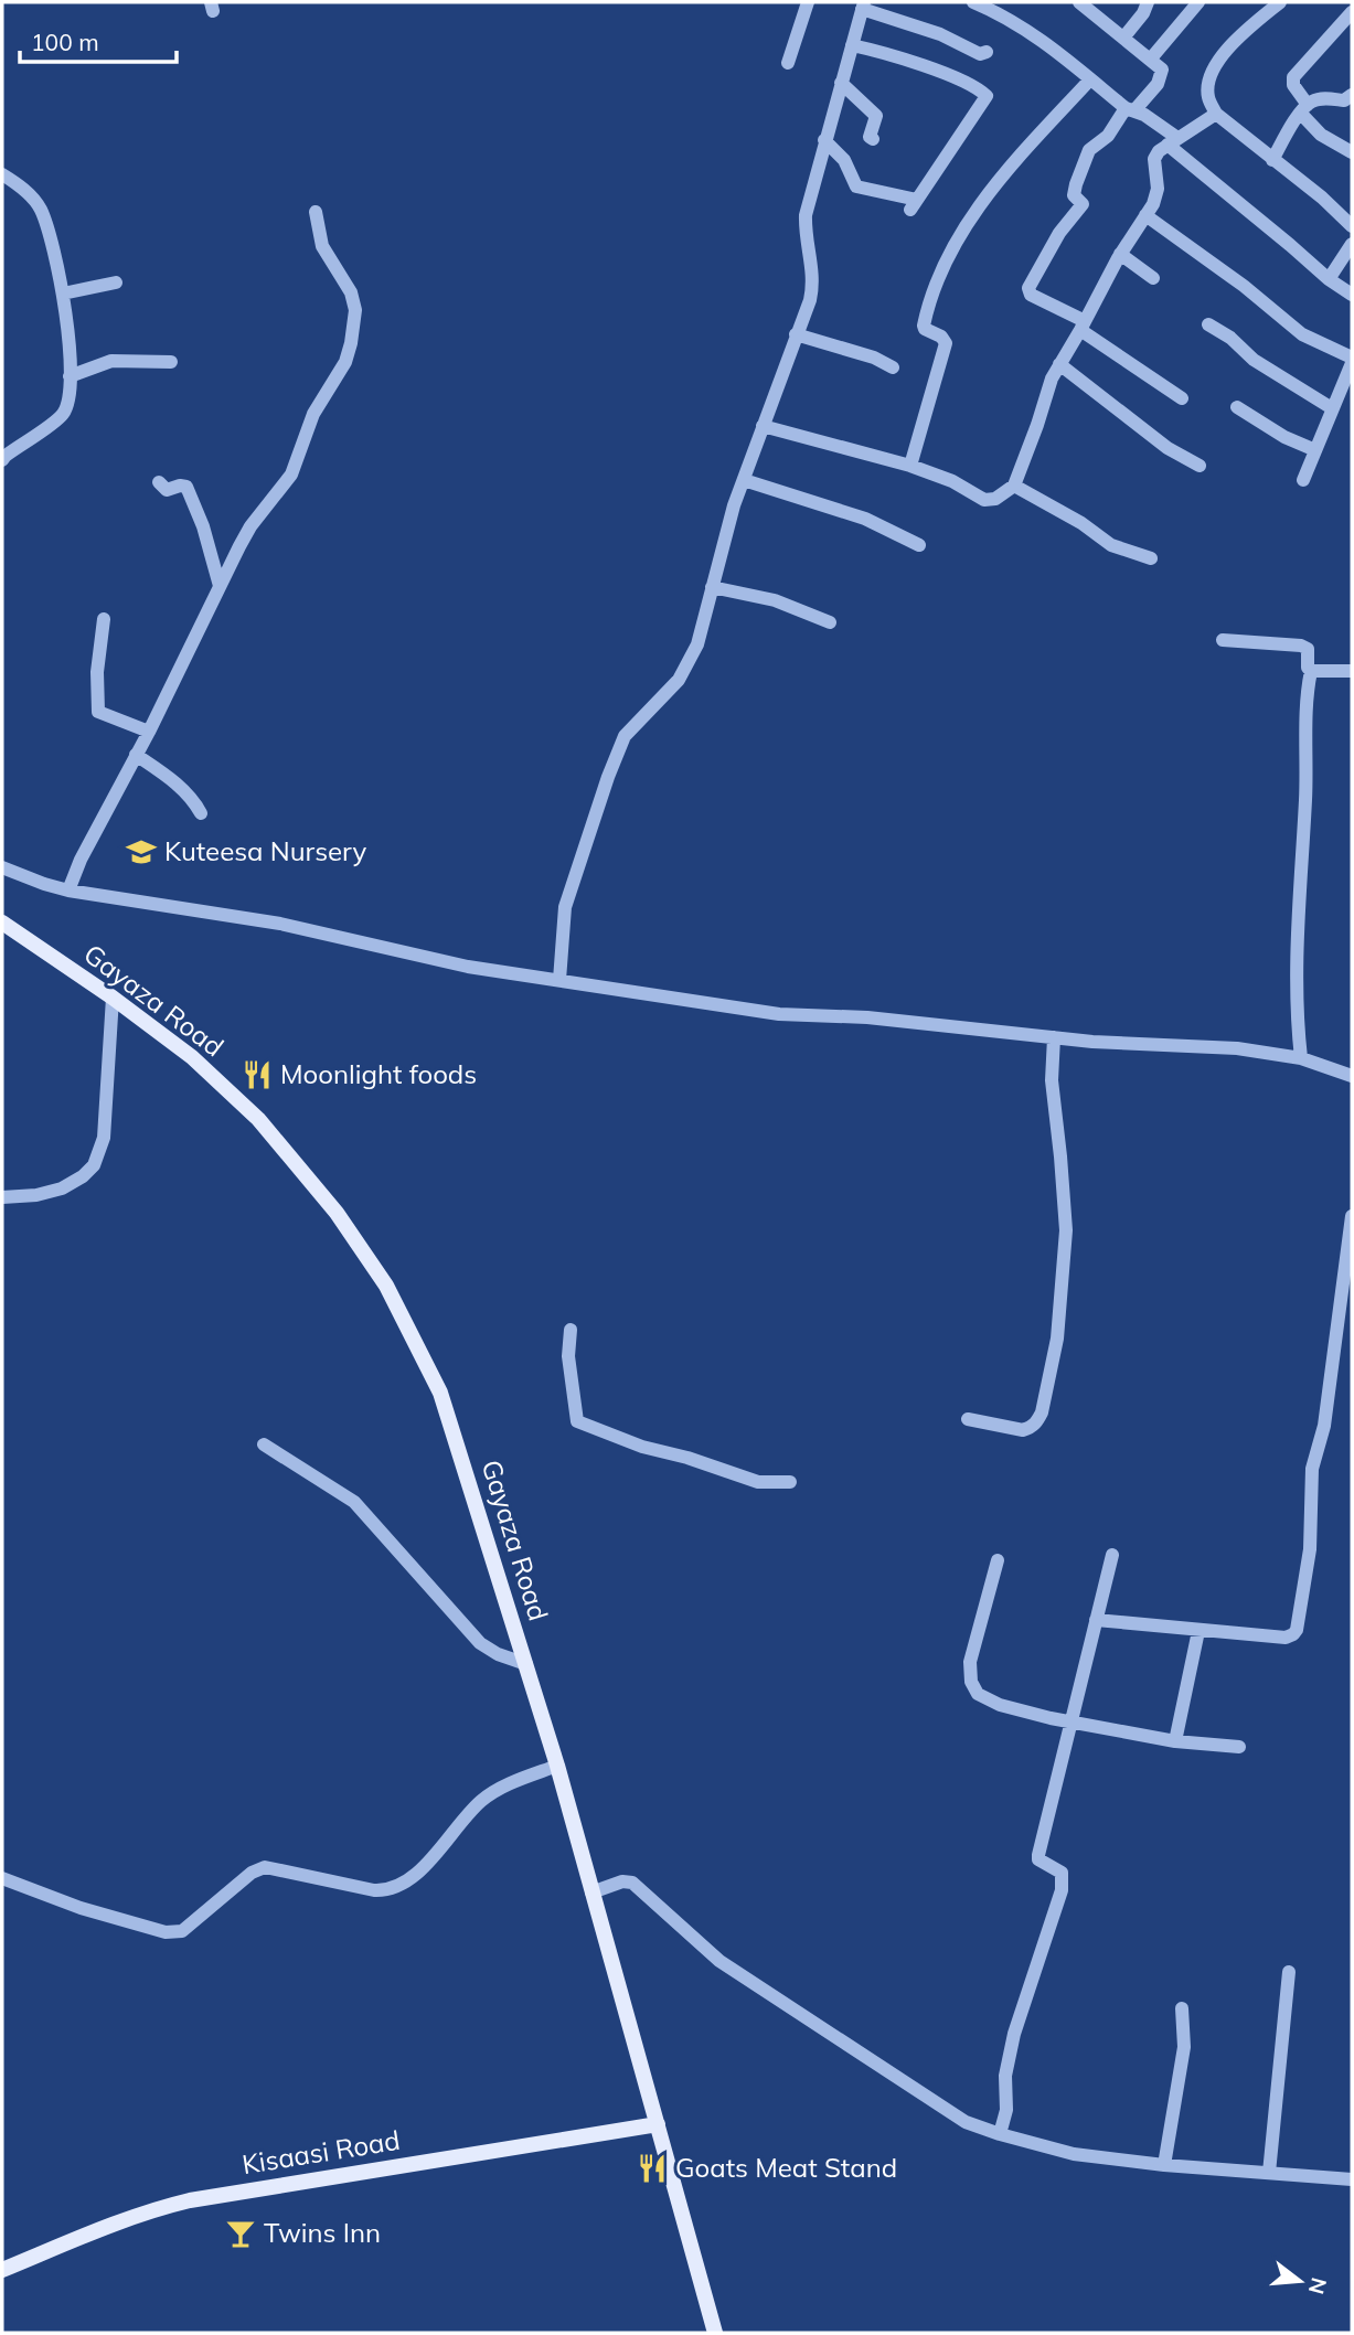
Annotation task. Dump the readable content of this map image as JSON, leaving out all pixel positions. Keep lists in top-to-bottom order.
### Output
{
  "streets": {
    "main road": ["Gayaza Road", "Kisaasi Road"]
  },
  "crossings": [
    ["Gayaza Road", "Kisaasi Road"]
  ],
  "places": {
    "school or university": ["Kuteesa Nursery"],
    "restaurant": ["Moonlight foods", "Goats Meat Stand"],
    "bar": ["Twins Inn"]
  },
  "scale_bar": "100 m",
  "north": "right"
}
